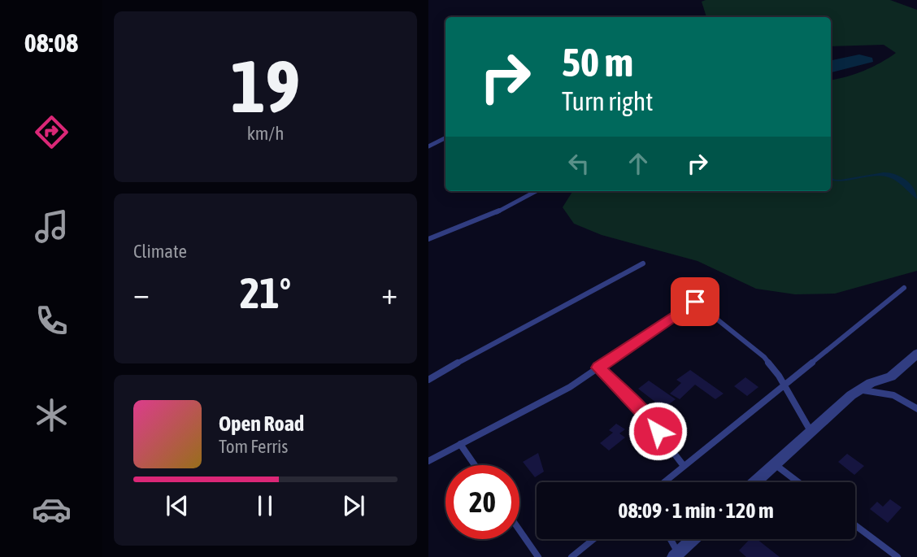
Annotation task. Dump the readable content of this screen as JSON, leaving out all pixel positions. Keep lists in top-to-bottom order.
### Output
{
  "page": {
    "tabs": "08:08",
    "tile": [
      ["19", "km/h"],
      "Climate"
    ],
    "turn": ["50 m", "Turn right"],
    "heat": ["−", "21°", "+"],
    "song": ["Open Road", "Tom Ferris"],
    "limit": "20",
    "trip": "08:09 · 1 min · 120 m"
  }
}
